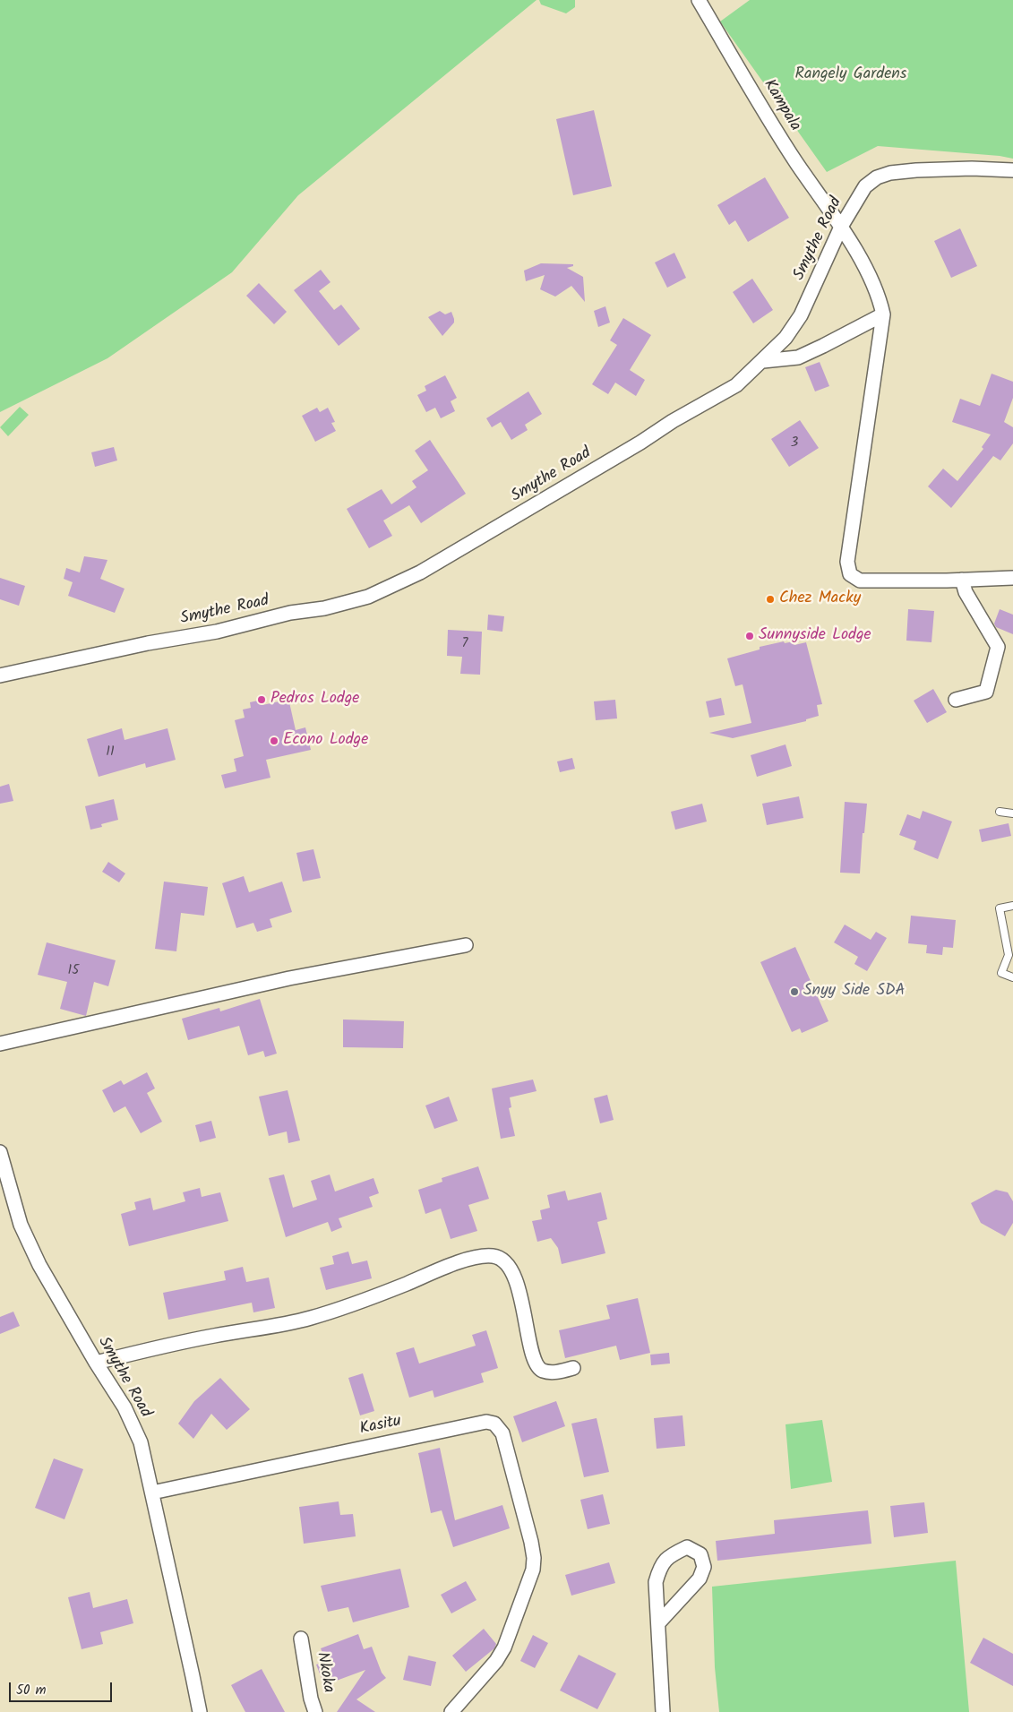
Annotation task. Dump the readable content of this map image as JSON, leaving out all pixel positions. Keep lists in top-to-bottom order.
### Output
{
  "streets": {
    "street": [
      "Kampala",
      "Smythe Road",
      "Kasitu",
      "Nkoka"
    ]
  },
  "crossings": [
    ["Kampala", "Smythe Road"],
    ["Smythe Road", "Kasitu"]
  ],
  "parks": ["Rangely Gardens"],
  "places": [
    "Chez Macky",
    "Sunnyside Lodge",
    "Pedros Lodge",
    "Econo Lodge",
    "Snyy Side SDA"
  ],
  "house_numbers": [
    "3",
    "7",
    "11",
    "15"
  ],
  "scale_bar": "50 m"
}
